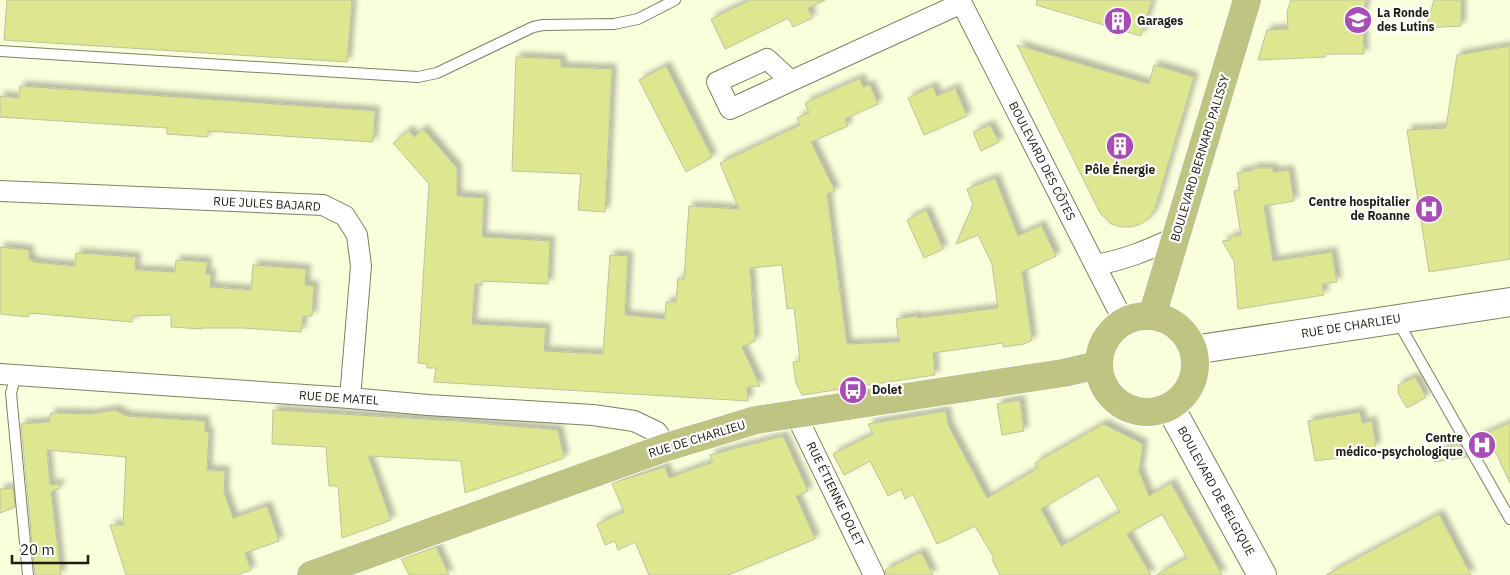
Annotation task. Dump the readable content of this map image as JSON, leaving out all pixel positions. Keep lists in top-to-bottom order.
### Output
{
  "streets": {
    "main road": ["BOULEVARD BERNARD PALISSY", "RUE DE CHARLIEU"],
    "street": [
      "BOULEVARD DES CÔTES",
      "RUE JULES BAJARD",
      "RUE DE MATEL",
      "BOULEVARD DE BELGIQUE",
      "RUE ÉTIENNE DOLET"
    ]
  },
  "crossings": [
    ["BOULEVARD BERNARD PALISSY", "BOULEVARD DES CÔTES"],
    ["BOULEVARD BERNARD PALISSY", "RUE DE CHARLIEU"],
    ["BOULEVARD BERNARD PALISSY", "BOULEVARD DE BELGIQUE"],
    ["BOULEVARD DES CÔTES", "RUE DE CHARLIEU"],
    ["BOULEVARD DES CÔTES", "BOULEVARD DE BELGIQUE"],
    ["RUE JULES BAJARD", "RUE DE MATEL"],
    ["RUE DE CHARLIEU", "RUE DE MATEL"],
    ["RUE DE CHARLIEU", "BOULEVARD DE BELGIQUE"],
    ["RUE DE CHARLIEU", "RUE ÉTIENNE DOLET"]
  ],
  "places": {
    "school or university": ["La Ronde des Lutins"],
    "building": ["Garages", "Pôle Énergie"],
    "hospital": ["Centre hospitalier de Roanne", "Centre médico-psychologique"],
    "bus stop": ["Dolet"]
  },
  "scale_bar": "20 m"
}
